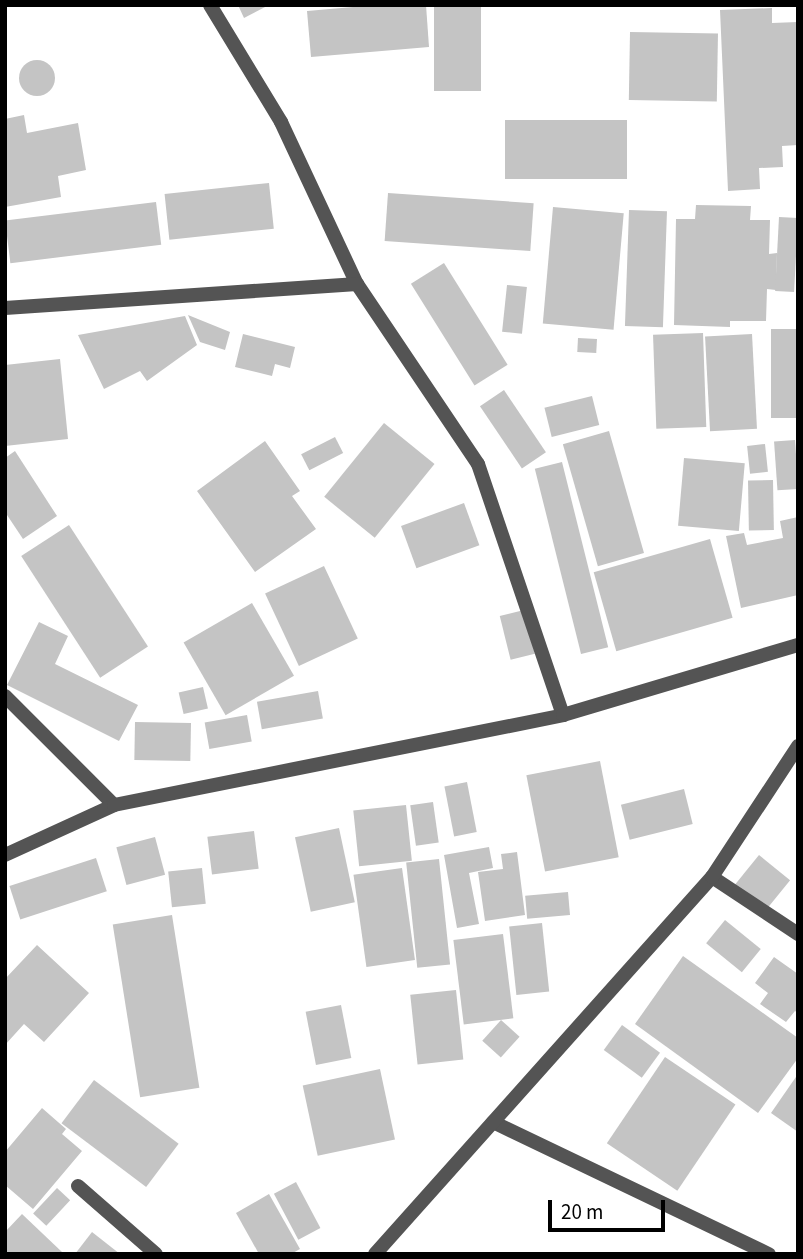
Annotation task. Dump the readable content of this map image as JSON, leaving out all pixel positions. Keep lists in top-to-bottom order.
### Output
{
  "scale_bar": "20 m"
}
